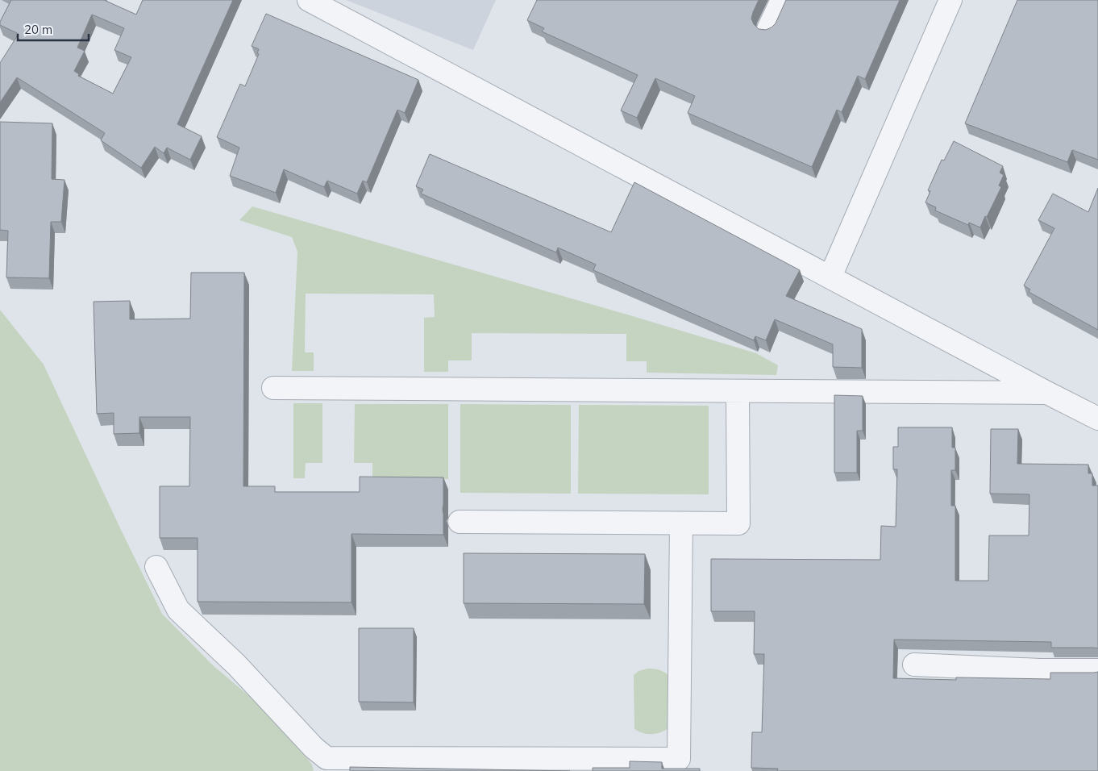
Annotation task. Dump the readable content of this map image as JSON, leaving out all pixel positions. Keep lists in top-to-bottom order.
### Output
{
  "scale_bar": "20 m"
}
